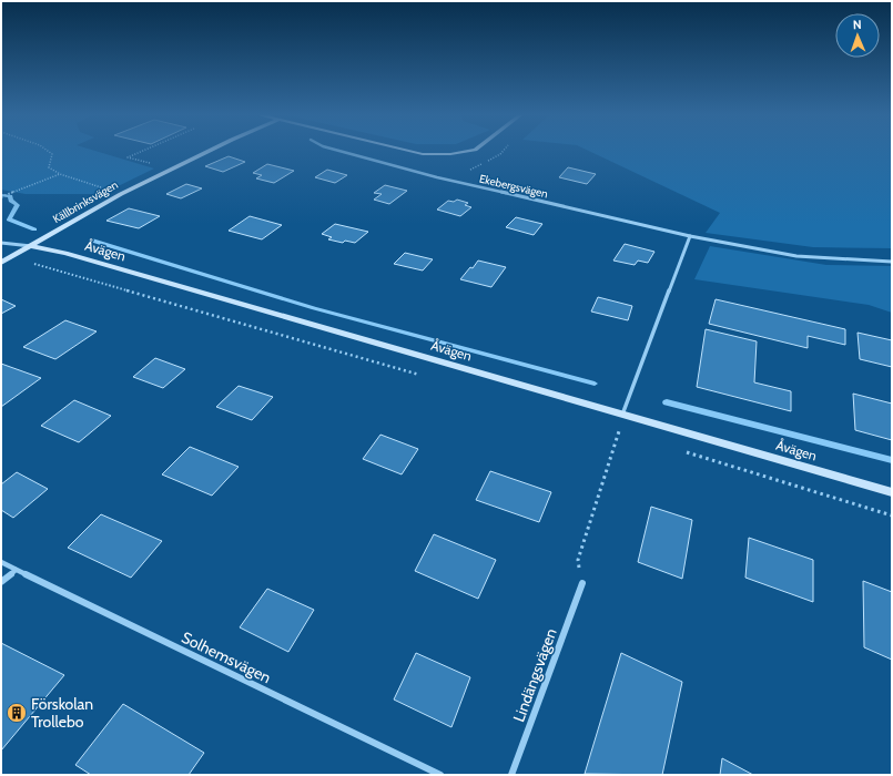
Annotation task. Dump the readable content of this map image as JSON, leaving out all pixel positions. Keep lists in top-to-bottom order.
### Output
{
  "streets": {
    "street": [
      "Ekebergsvägen",
      "Källbrinksvägen",
      "Åvägen",
      "Solhemsvägen",
      "Lindängsvägen"
    ]
  },
  "crossings": [
    ["Källbrinksvägen", "Åvägen"]
  ],
  "places": {
    "building": ["Förskolan Trollebo"]
  },
  "north": "top"
}
